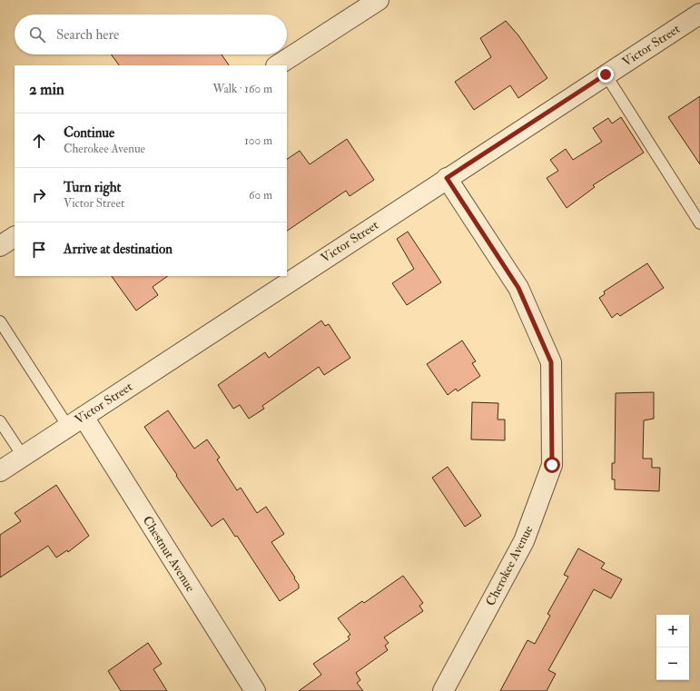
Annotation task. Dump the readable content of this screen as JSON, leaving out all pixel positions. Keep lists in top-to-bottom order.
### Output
{
  "streets": {
    "street": ["Victor Street", "Chestnut Avenue", "Cherokee Avenue"]
  },
  "crossings": [
    ["Victor Street", "Chestnut Avenue"],
    ["Victor Street", "Cherokee Avenue"]
  ],
  "page": {
    "search": "Search here",
    "heading": ["2 min", "Walk · 160 m"],
    "list": [
      ["Continue", "Cherokee Avenue", "100 m"],
      ["Turn right", "Victor Street", "60 m"],
      "Arrive at destination"
    ],
    "map_buttons": ["+", "−"]
  }
}
